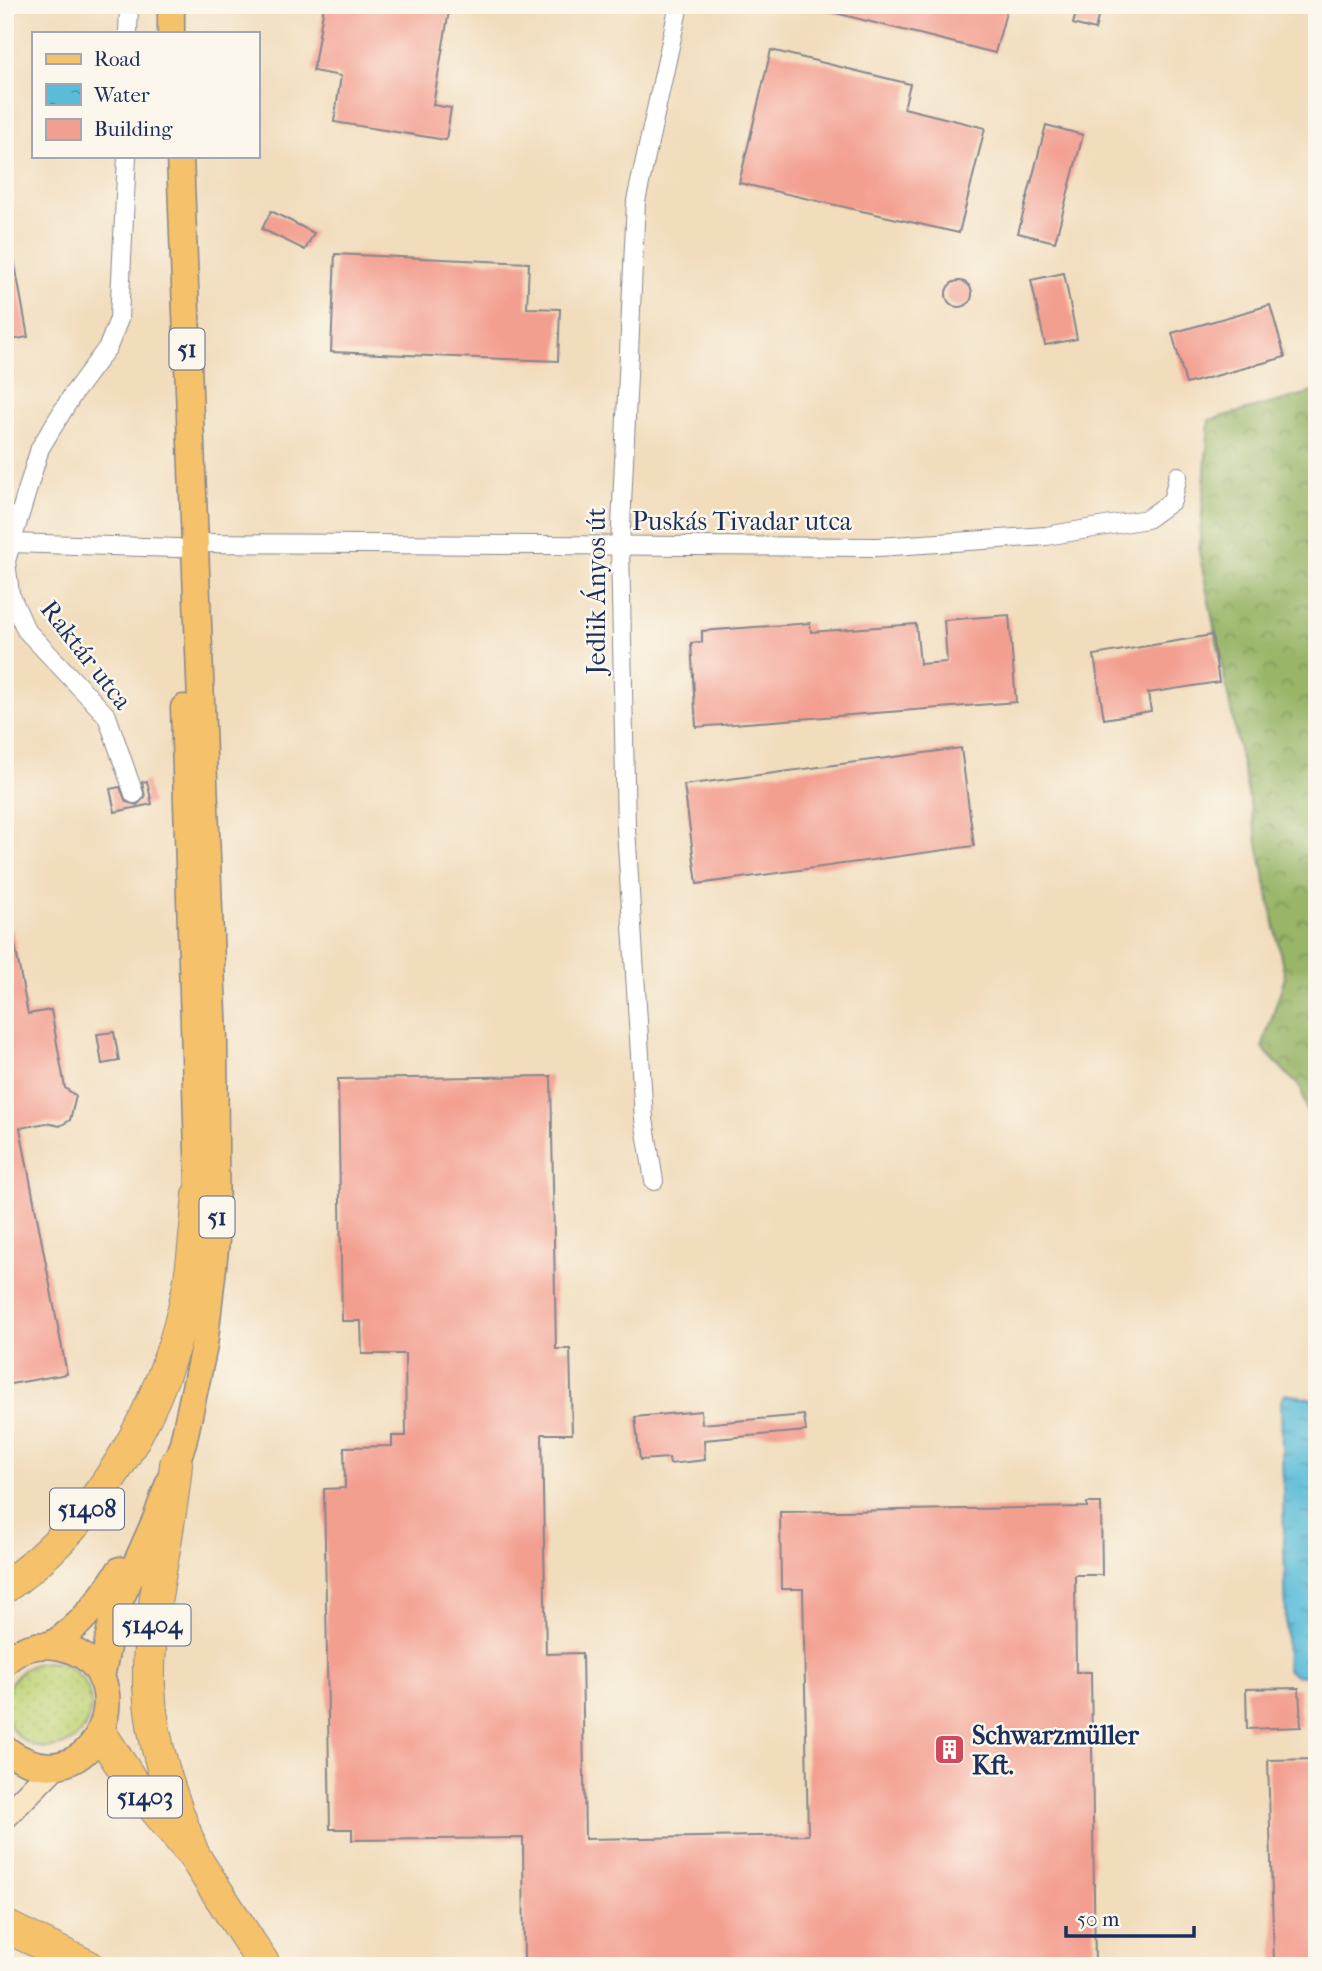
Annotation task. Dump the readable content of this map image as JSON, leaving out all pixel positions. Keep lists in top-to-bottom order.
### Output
{
  "streets": {
    "highway": ["51408", "51404", "51403"],
    "main road": ["51"],
    "street": ["Puskás Tivadar utca", "Jedlik Ányos út", "Raktár utca"]
  },
  "crossings": [
    ["51", "Puskás Tivadar utca"],
    ["51", "51408"],
    ["51", "51404"],
    ["51", "51403"],
    ["Puskás Tivadar utca", "Jedlik Ányos út"],
    ["Puskás Tivadar utca", "Raktár utca"],
    ["51404", "51403"]
  ],
  "places": {
    "building": ["Schwarzmüller Kft."]
  },
  "legend": ["Road", "Water", "Building"],
  "scale_bar": "50 m"
}
